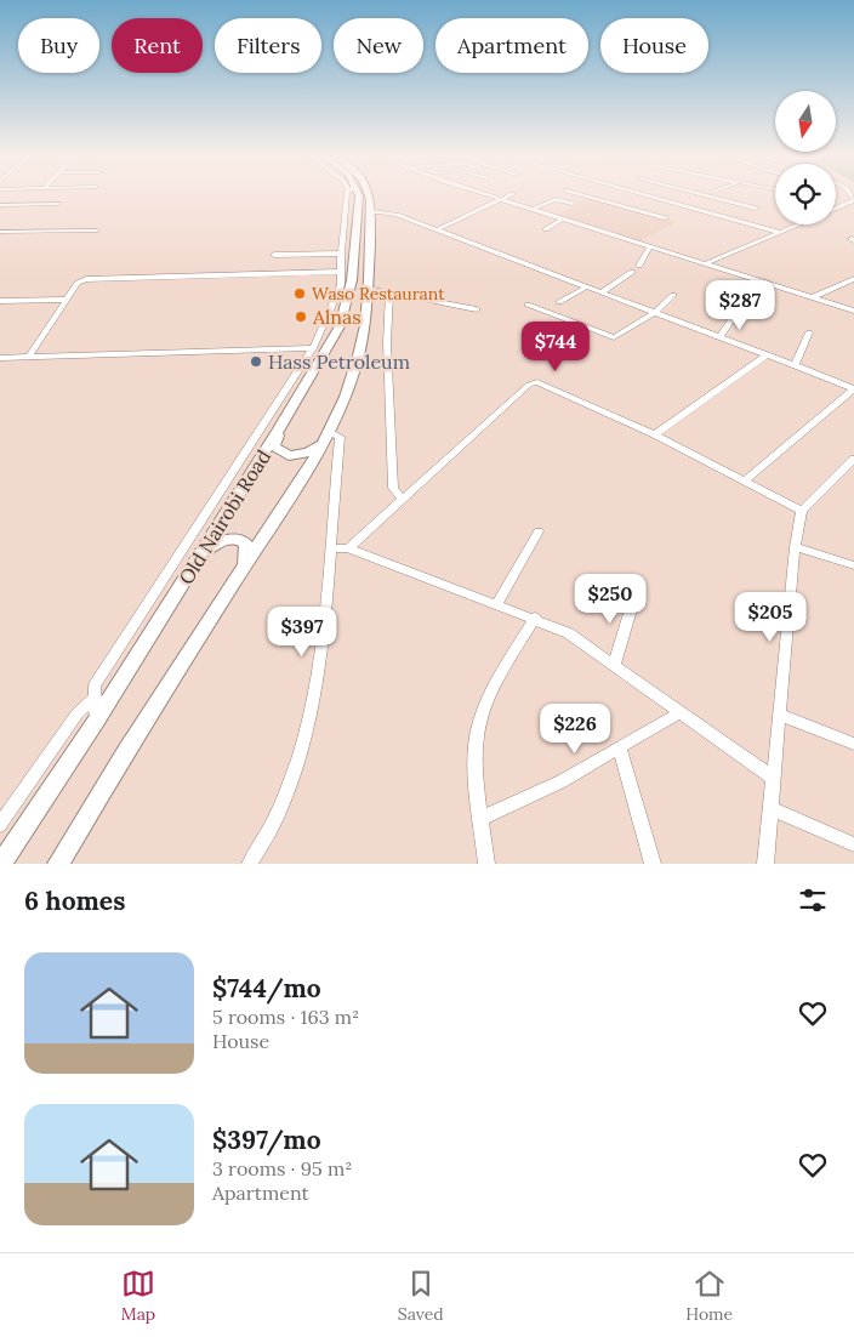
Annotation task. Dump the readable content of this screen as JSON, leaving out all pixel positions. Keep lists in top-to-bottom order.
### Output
{
  "streets": {
    "highway": ["Old Nairobi Road"]
  },
  "places": ["Waso Restaurant", "Alnas", "Hass Petroleum"],
  "north": "bottom",
  "page": {
    "chip": [
      "Buy",
      "Rent",
      "Filters",
      "New",
      "Apartment",
      "House"
    ],
    "price": [
      "$287",
      "$744",
      "$250",
      "$205",
      "$397",
      "$226"
    ],
    "heading": "6 homes",
    "list": [
      {
        "name": "$744/mo",
        "note": "5 rooms · 163 m² · House"
      },
      {
        "name": "$397/mo",
        "note": "3 rooms · 95 m² · Apartment"
      }
    ],
    "tabs": ["Map", "Saved", "Home"]
  }
}
